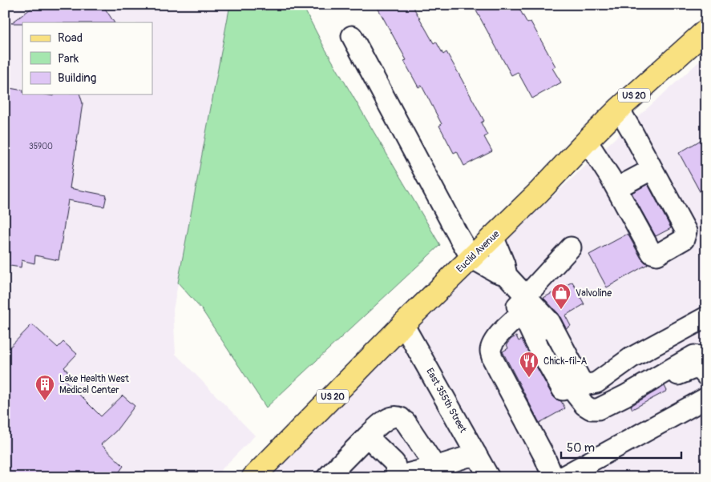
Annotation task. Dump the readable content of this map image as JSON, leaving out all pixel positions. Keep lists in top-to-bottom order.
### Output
{
  "streets": {
    "main road": ["US 20", "Euclid Avenue"],
    "street": ["East 355th Street"]
  },
  "crossings": [
    ["Euclid Avenue", "East 355th Street"]
  ],
  "places": {
    "shop": ["Valvoline"],
    "restaurant": ["Chick-fil-A"],
    "building": ["Lake Health West Medical Center"]
  },
  "house_numbers": ["35900"],
  "legend": ["Road", "Park", "Building"],
  "scale_bar": "50 m"
}
